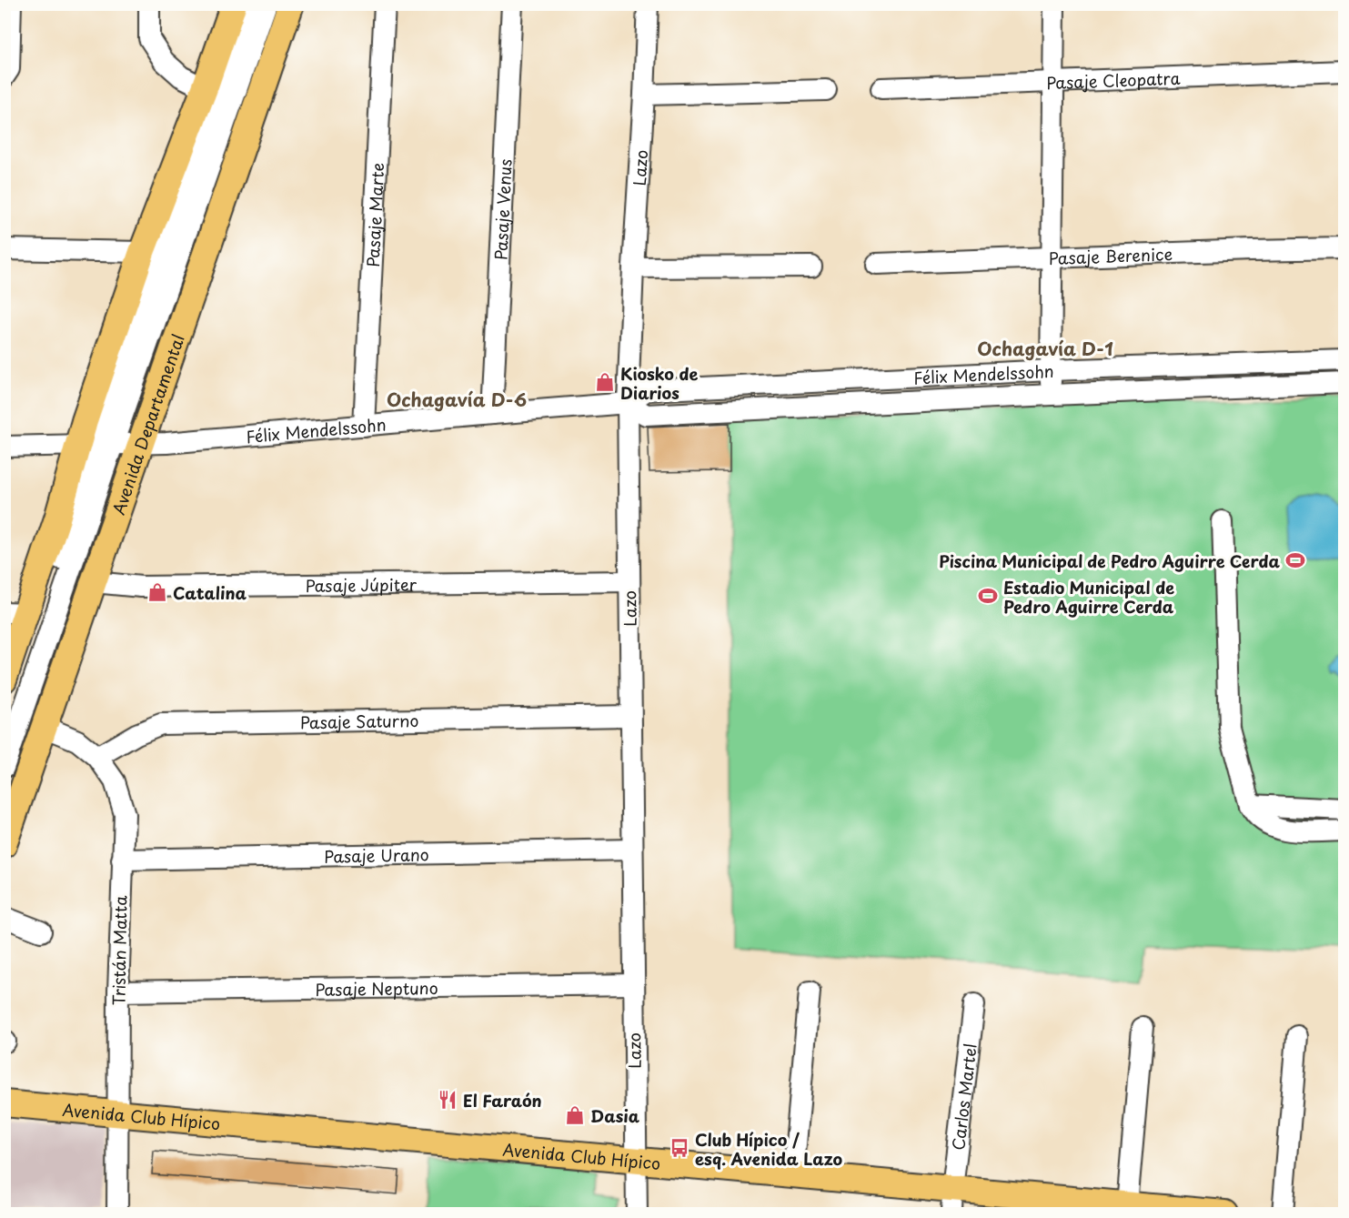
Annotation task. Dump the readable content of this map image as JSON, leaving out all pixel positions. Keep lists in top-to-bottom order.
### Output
{
  "streets": {
    "main road": ["Avenida Departamental", "Avenida Club Hípico"],
    "street": [
      "Pasaje Cleopatra",
      "Lazo",
      "Pasaje Venus",
      "Pasaje Marte",
      "Pasaje Berenice",
      "Félix Mendelssohn",
      "Pasaje Júpiter",
      "Pasaje Saturno",
      "Pasaje Urano",
      "Tristán Matta",
      "Pasaje Neptuno",
      "Carlos Martel"
    ]
  },
  "crossings": [
    ["Lazo", "Félix Mendelssohn"],
    ["Lazo", "Pasaje Júpiter"],
    ["Lazo", "Pasaje Saturno"],
    ["Lazo", "Pasaje Urano"],
    ["Lazo", "Pasaje Neptuno"],
    ["Lazo", "Avenida Club Hípico"],
    ["Pasaje Venus", "Félix Mendelssohn"],
    ["Pasaje Marte", "Félix Mendelssohn"],
    ["Félix Mendelssohn", "Avenida Departamental"],
    ["Avenida Departamental", "Pasaje Júpiter"],
    ["Avenida Departamental", "Tristán Matta"],
    ["Pasaje Saturno", "Tristán Matta"],
    ["Pasaje Urano", "Tristán Matta"],
    ["Tristán Matta", "Pasaje Neptuno"],
    ["Tristán Matta", "Avenida Club Hípico"],
    ["Carlos Martel", "Avenida Club Hípico"]
  ],
  "districts": ["Ochagavía D-1", "Ochagavía D-6"],
  "places": {
    "shop": ["Kiosko de Diarios", "Catalina", "Dasia"],
    "sports": ["Piscina Municipal de Pedro Aguirre Cerda", "Estadio Municipal de Pedro Aguirre Cerda"],
    "restaurant": ["El Faraón"],
    "bus stop": ["Club Hípico / esq. Avenida Lazo"]
  }
}
